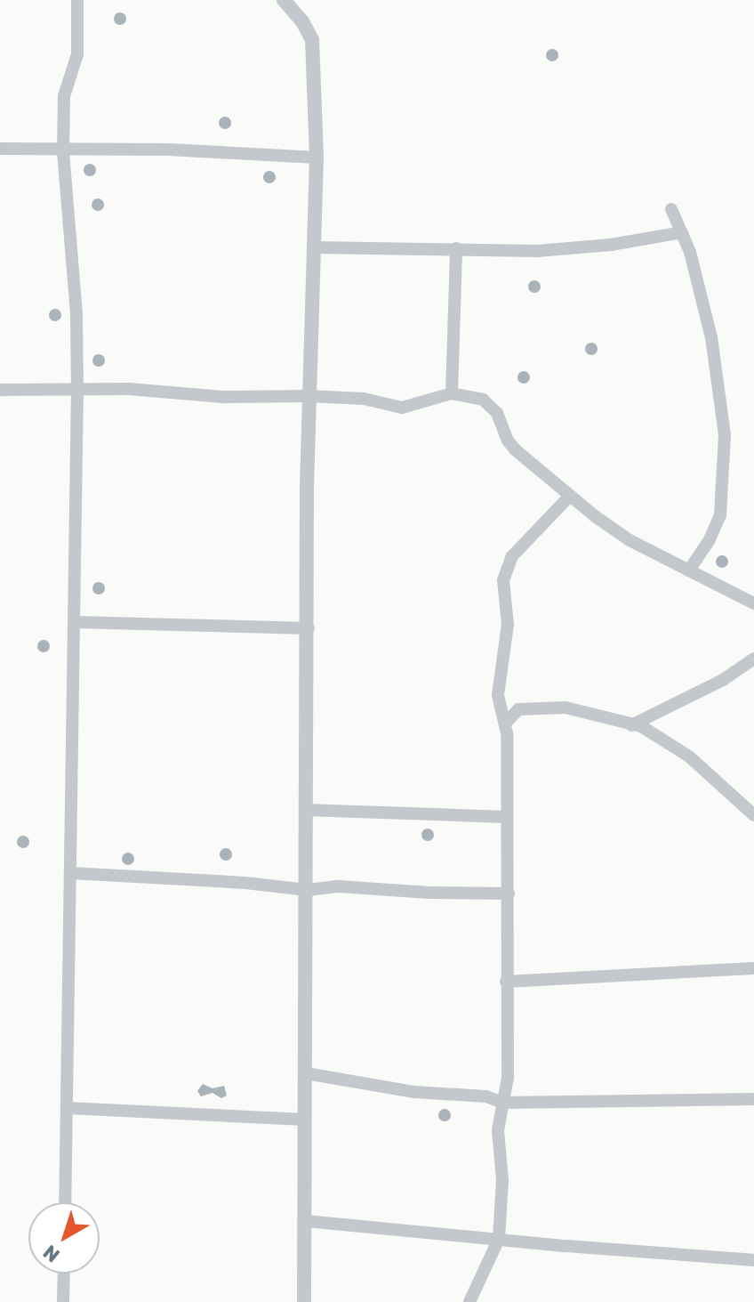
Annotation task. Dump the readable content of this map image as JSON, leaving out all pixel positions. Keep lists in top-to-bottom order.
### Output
{
  "north": "bottom left"
}
